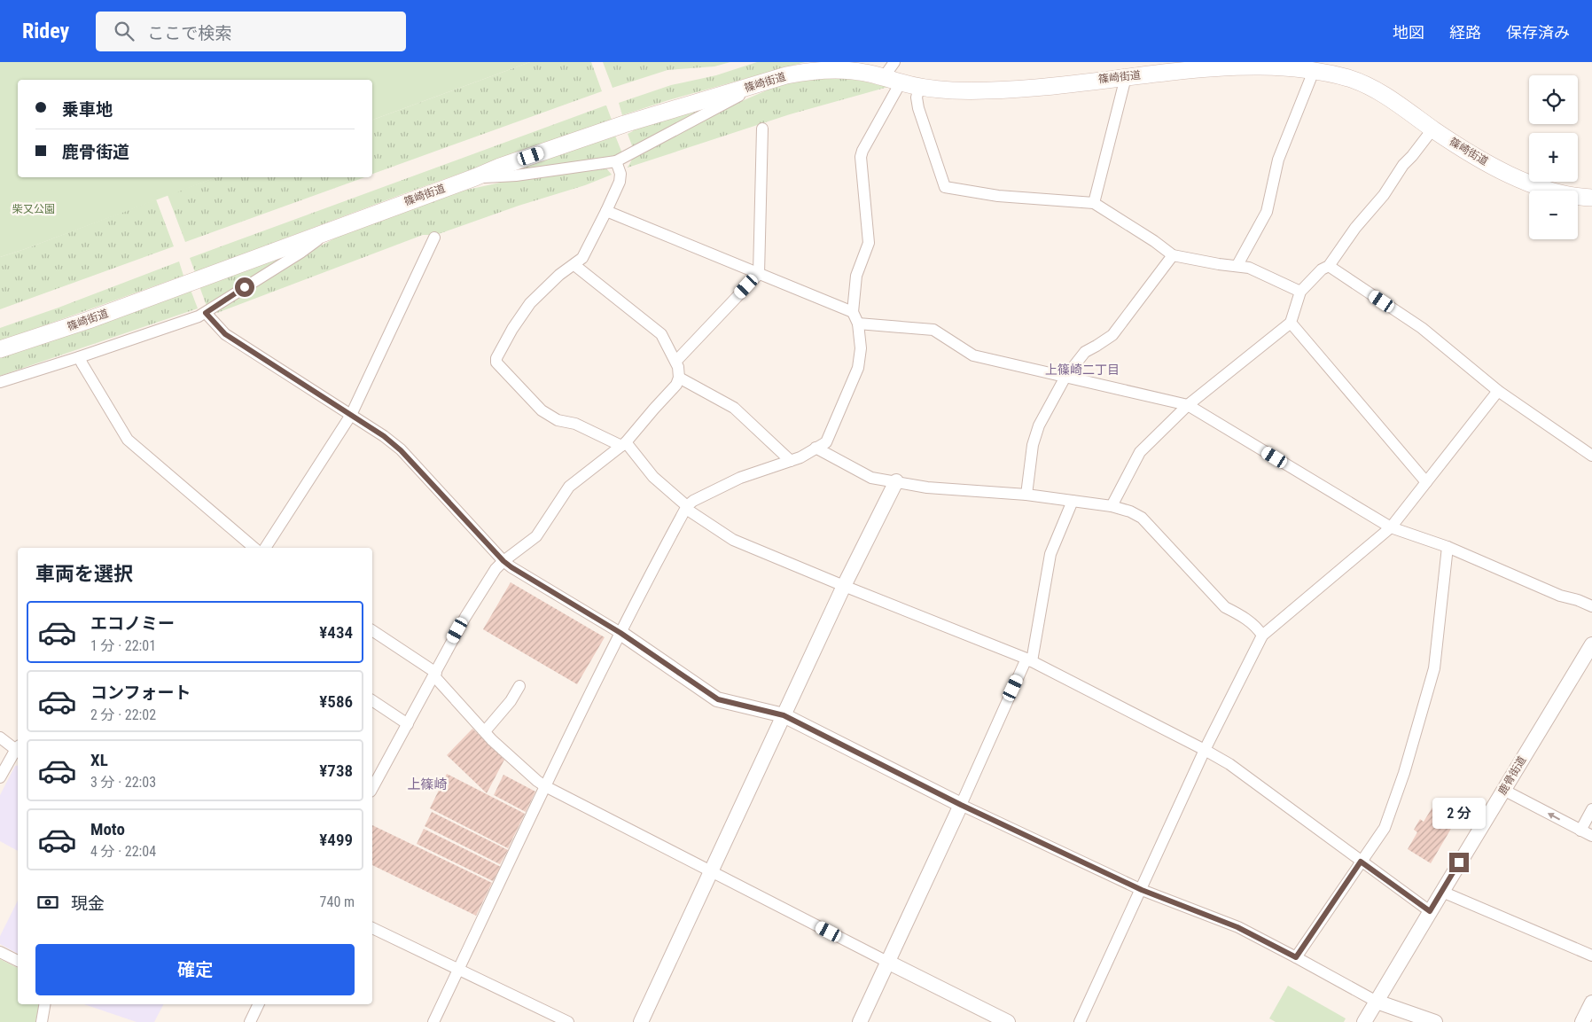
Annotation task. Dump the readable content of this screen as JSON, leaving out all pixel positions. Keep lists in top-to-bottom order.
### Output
{
  "streets": {
    "main road": ["篠崎街道"],
    "street": ["鹿骨街道"]
  },
  "districts": ["上篠崎二丁目", "上篠崎"],
  "parks": ["柴又公園"],
  "page": {
    "header": "Ridey",
    "search": "ここで検索",
    "nav": ["地図", "経路", "保存済み"],
    "map_buttons": ["+", "−"],
    "banner": ["乗車地", "鹿骨街道"],
    "heading": "車両を選択",
    "list": [
      {
        "name": "エコノミー",
        "note": "1 分 · 22:01",
        "value": "¥434"
      },
      {
        "name": "コンフォート",
        "note": "2 分 · 22:02",
        "value": "¥586"
      },
      {
        "name": "XL",
        "note": "3 分 · 22:03",
        "value": "¥738"
      },
      {
        "name": "Moto",
        "note": "4 分 · 22:04",
        "value": "¥499"
      }
    ],
    "bubble": "2 分",
    "pay": ["現金", "740 m"],
    "buttons": "確定"
  }
}
